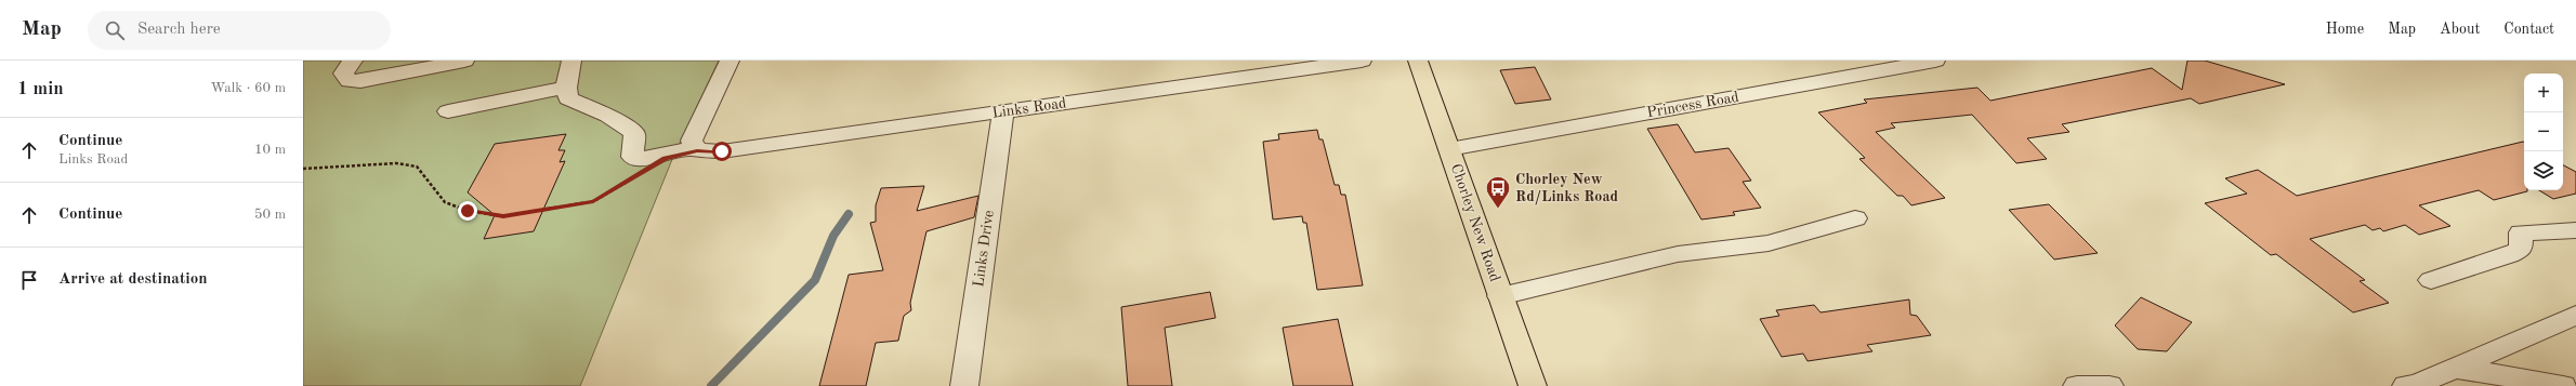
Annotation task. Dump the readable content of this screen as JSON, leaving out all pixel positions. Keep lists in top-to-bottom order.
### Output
{
  "streets": {
    "highway": ["Chorley New Road"],
    "street": ["Princess Road", "Links Road", "Links Drive"]
  },
  "crossings": [
    ["Princess Road", "Chorley New Road"],
    ["Links Road", "Links Drive"]
  ],
  "places": {
    "bus stop": ["Chorley New Rd/Links Road"]
  },
  "page": {
    "header": "Map",
    "search": "Search here",
    "nav": [
      "Home",
      "Map",
      "About",
      "Contact"
    ],
    "heading": ["1 min", "Walk · 60 m"],
    "map_buttons": ["+", "−"],
    "list": [
      ["Continue", "Links Road", "10 m"],
      ["Continue", "50 m"],
      "Arrive at destination"
    ]
  }
}
